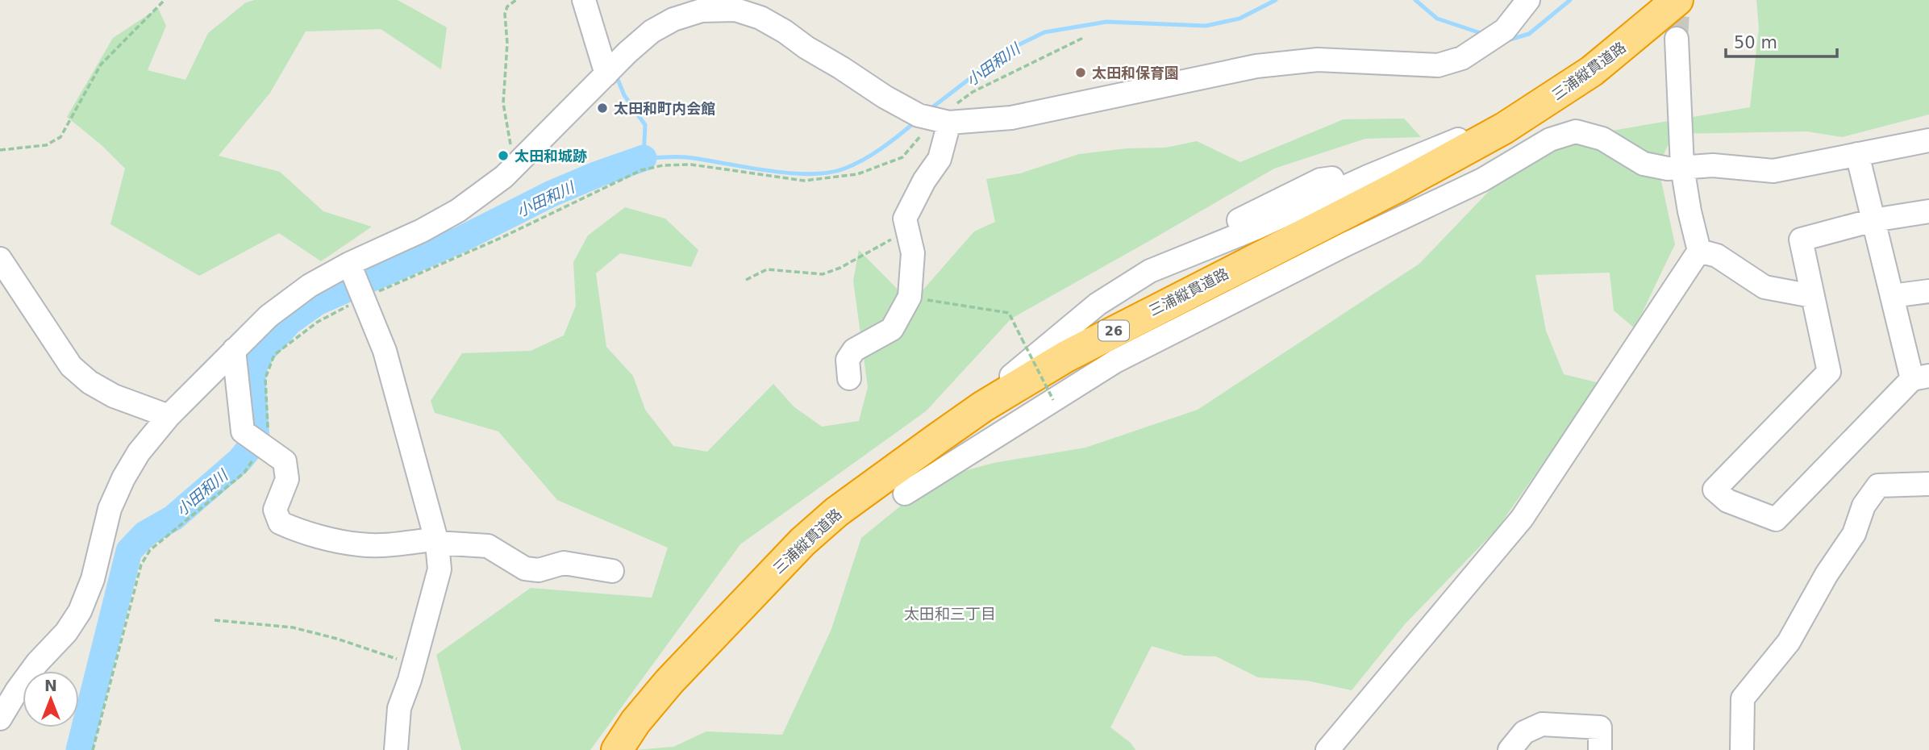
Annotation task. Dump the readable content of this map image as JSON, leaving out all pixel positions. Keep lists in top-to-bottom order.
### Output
{
  "streets": {
    "highway": ["三浦縦貫道路", "26"]
  },
  "districts": ["太田和三丁目"],
  "water": ["小田和川"],
  "places": ["太田和保育園", "太田和町内会館", "太田和城跡"],
  "scale_bar": "50 m",
  "north": "top"
}
